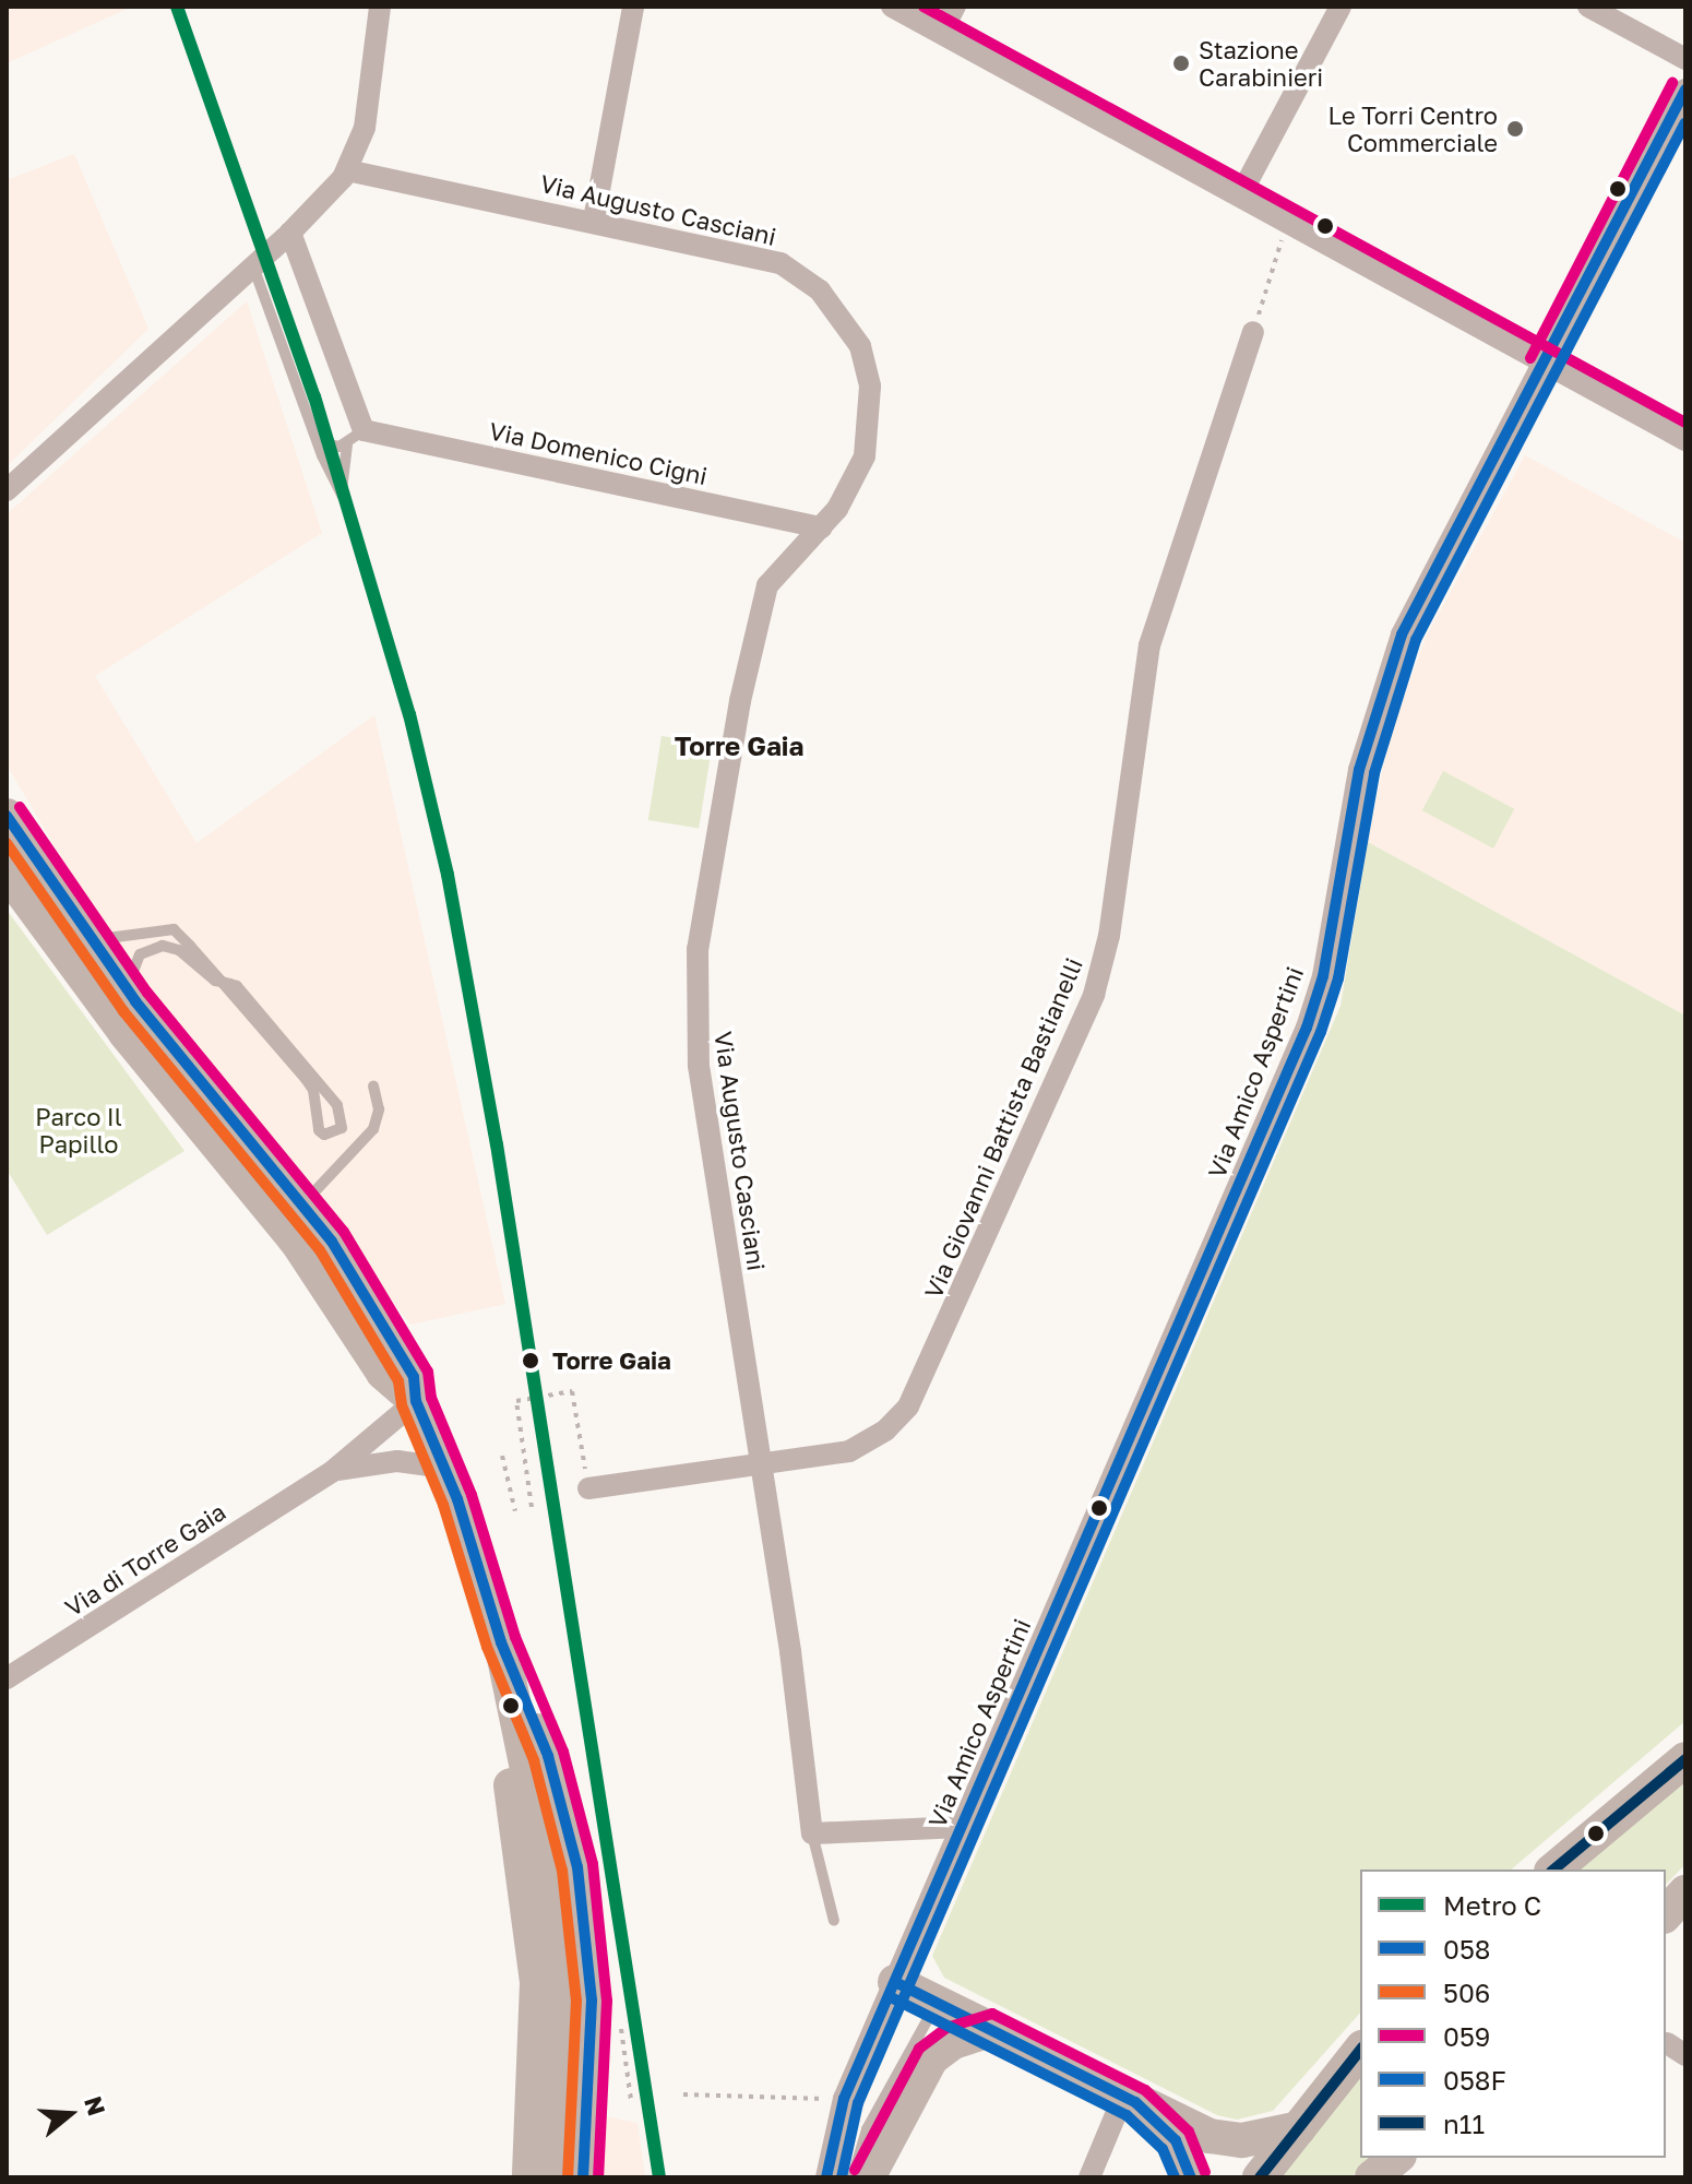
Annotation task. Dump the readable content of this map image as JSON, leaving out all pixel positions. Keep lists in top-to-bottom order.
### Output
{
  "streets": {
    "street": [
      "Via Augusto Casciani",
      "Via Domenico Cigni",
      "Via Amico Aspertini",
      "Via Giovanni Battista Bastianelli",
      "Via di Torre Gaia"
    ]
  },
  "crossings": [
    ["Via Augusto Casciani", "Via Domenico Cigni"],
    ["Via Augusto Casciani", "Via Giovanni Battista Bastianelli"]
  ],
  "districts": ["Torre Gaia"],
  "parks": ["Parco Il Papillo"],
  "places": ["Stazione Carabinieri", "Le Torri Centro Commerciale", "Torre Gaia"],
  "lines": [
    "metro line C",
    "transit line 059",
    "transit line 058",
    "transit line 058F",
    "transit line 506",
    "transit line n11"
  ],
  "legend": [
    "Metro C",
    "058",
    "506",
    "059",
    "058F",
    "n11"
  ],
  "north": "right"
}
